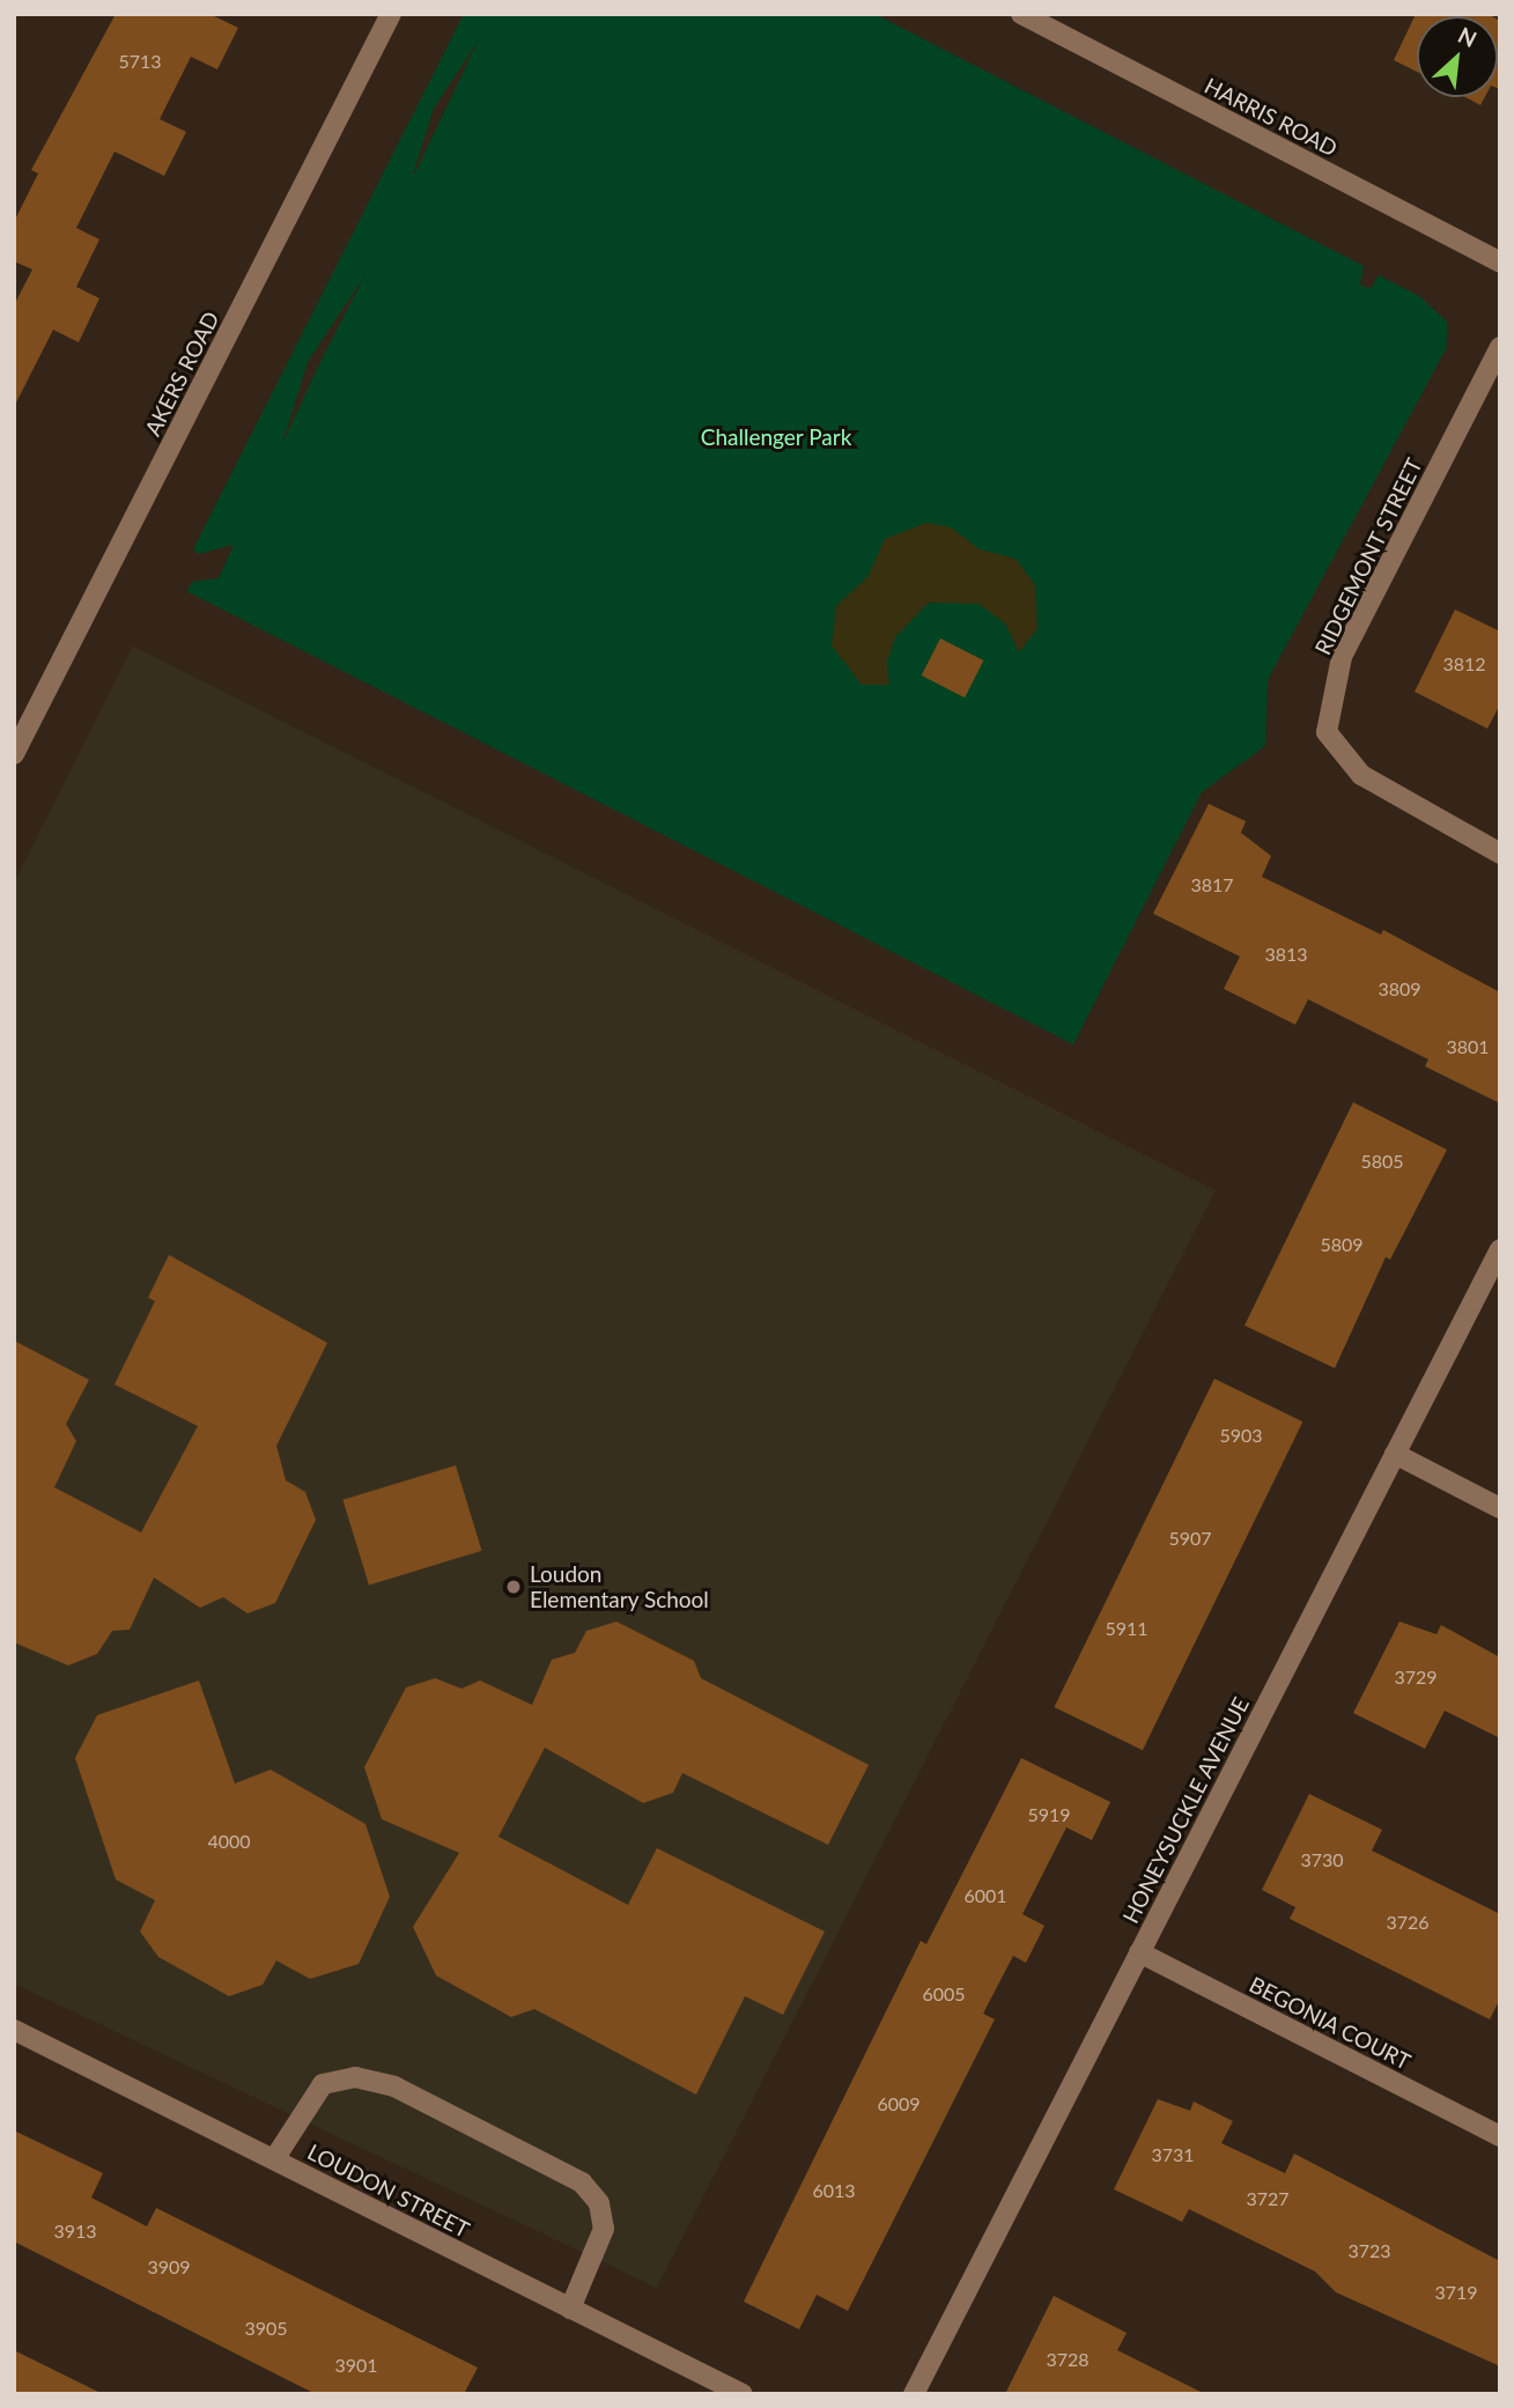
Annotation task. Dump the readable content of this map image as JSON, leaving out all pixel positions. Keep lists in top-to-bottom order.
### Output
{
  "streets": {
    "street": [
      "HARRIS ROAD",
      "AKERS ROAD",
      "RIDGEMONT STREET",
      "HONEYSUCKLE AVENUE",
      "BEGONIA COURT",
      "LOUDON STREET"
    ]
  },
  "crossings": [
    ["HONEYSUCKLE AVENUE", "BEGONIA COURT"]
  ],
  "parks": ["Challenger Park"],
  "places": ["Loudon Elementary School"],
  "house_numbers": [
    "5713",
    "3812",
    "3817",
    "3813",
    "3809",
    "3801",
    "5805",
    "5809",
    "5903",
    "5907",
    "5911",
    "3729",
    "5919",
    "4000",
    "3730",
    "6001",
    "3726",
    "6005",
    "6009",
    "3731",
    "6013",
    "3727",
    "3913",
    "3723",
    "3909",
    "3719",
    "3905",
    "3728",
    "3901"
  ],
  "north": "top right"
}
